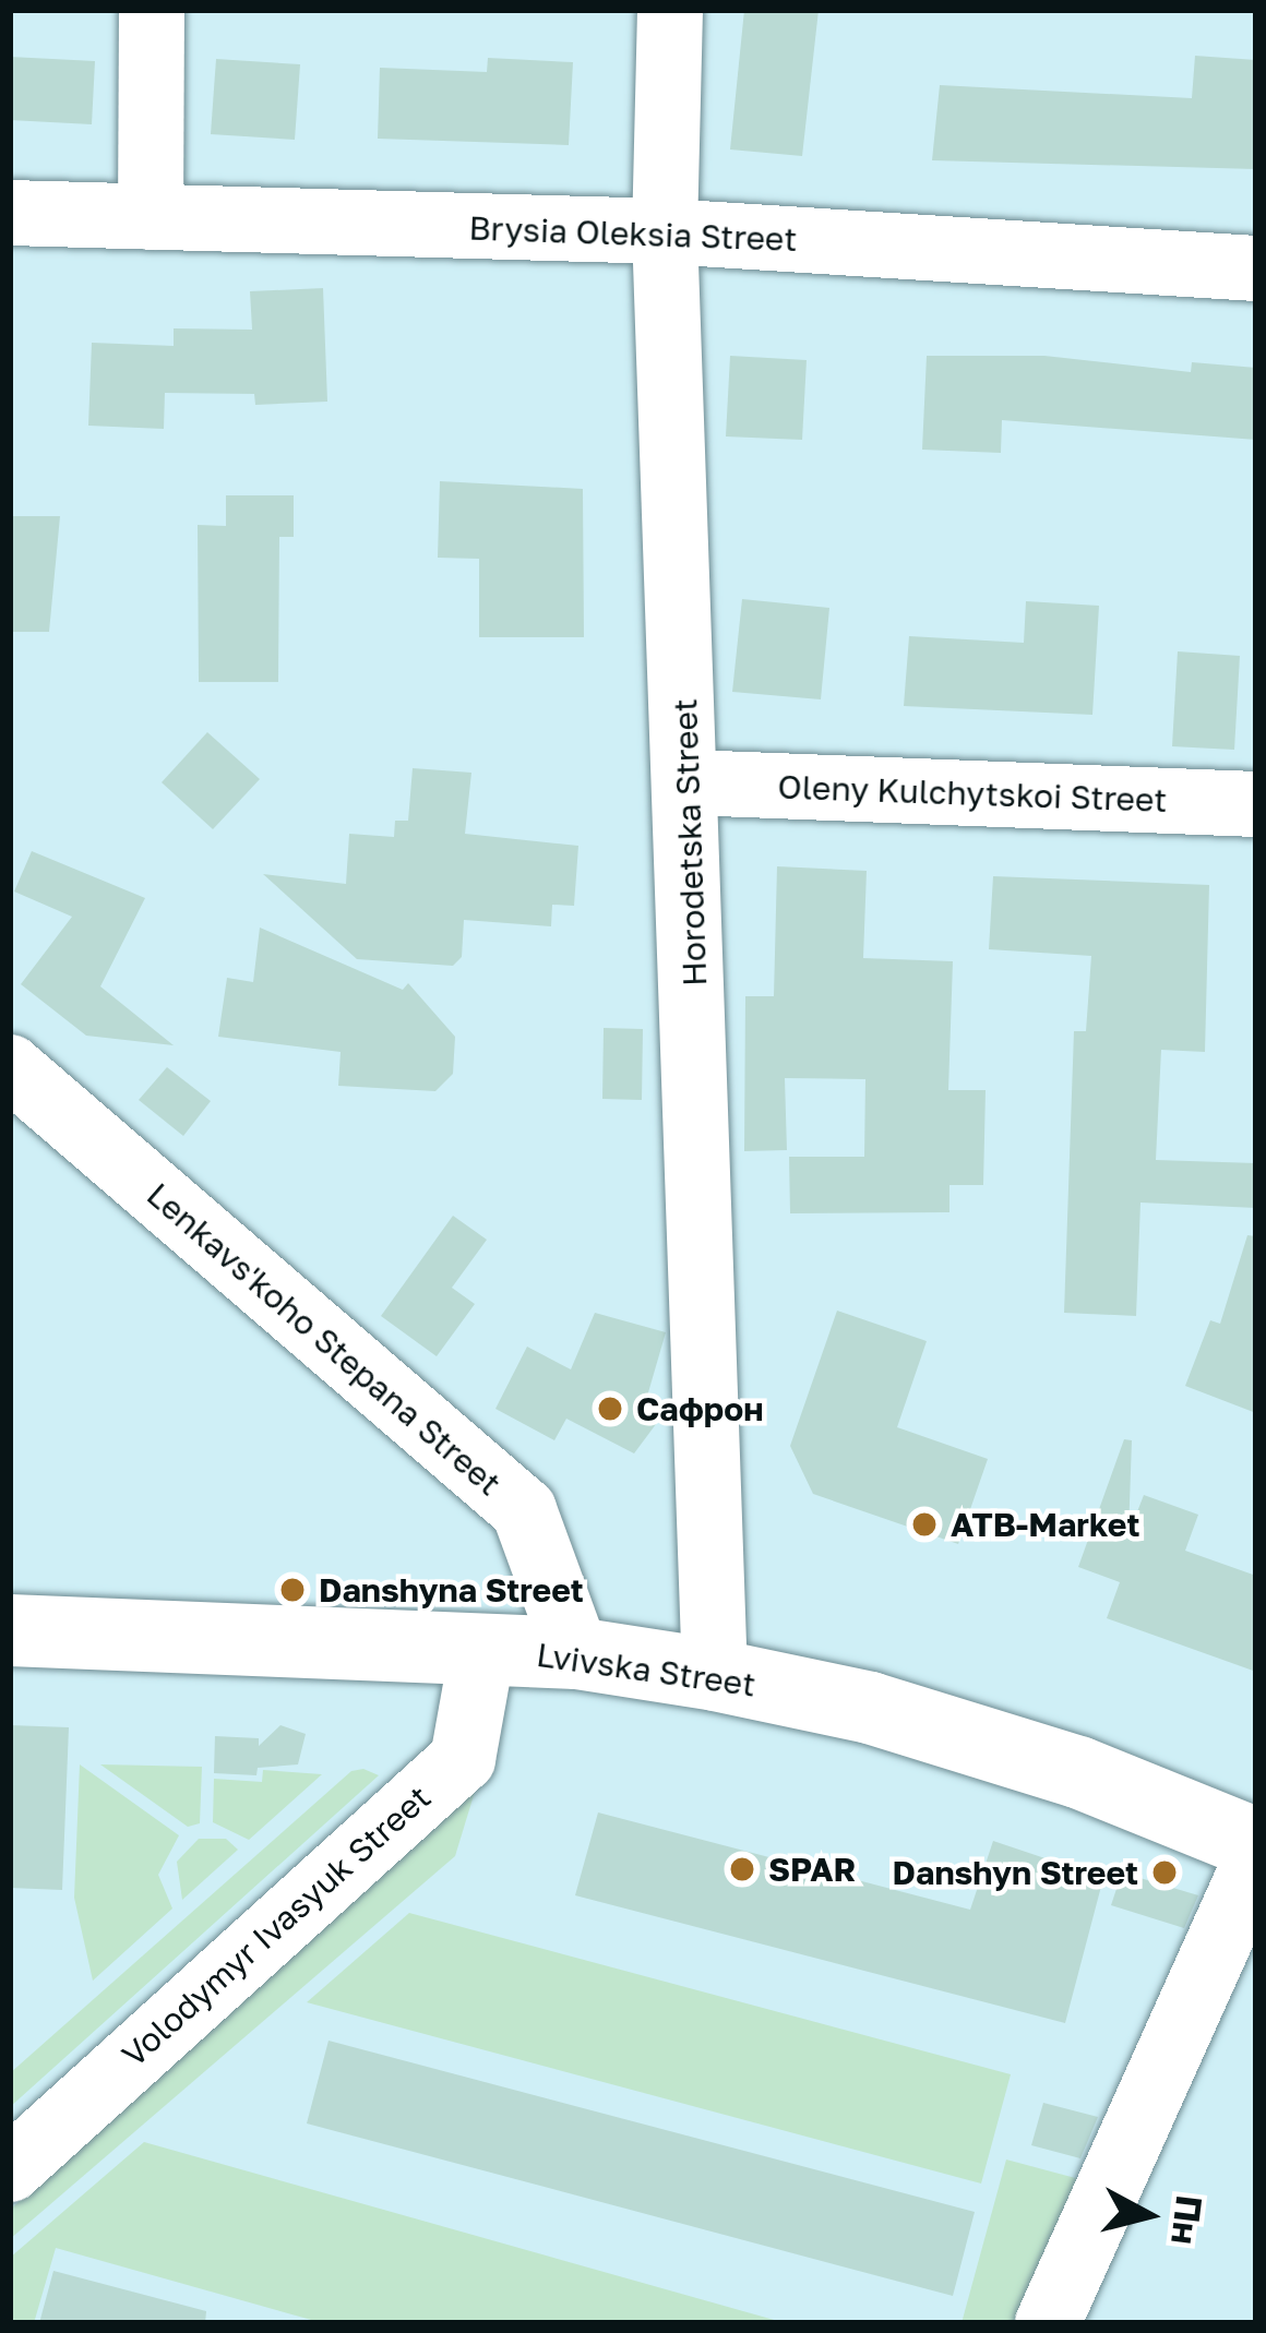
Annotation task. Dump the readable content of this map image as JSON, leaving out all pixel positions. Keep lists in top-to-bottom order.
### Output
{
  "streets": {
    "main road": ["Lvivska Street"],
    "street": [
      "Brysia Oleksia Street",
      "Oleny Kulchytskoi Street",
      "Horodetska Street",
      "Lenkavsʹkoho Stepana Street",
      "Volodymyr Ivasyuk Street"
    ]
  },
  "crossings": [
    ["Brysia Oleksia Street", "Horodetska Street"],
    ["Oleny Kulchytskoi Street", "Horodetska Street"],
    ["Horodetska Street", "Lvivska Street"],
    ["Lenkavsʹkoho Stepana Street", "Lvivska Street"],
    ["Lvivska Street", "Volodymyr Ivasyuk Street"]
  ],
  "places": [
    "Сафрон",
    "ATB-Market",
    "Danshyna Street",
    "SPAR",
    "Danshyn Street"
  ],
  "north": "right"
}
